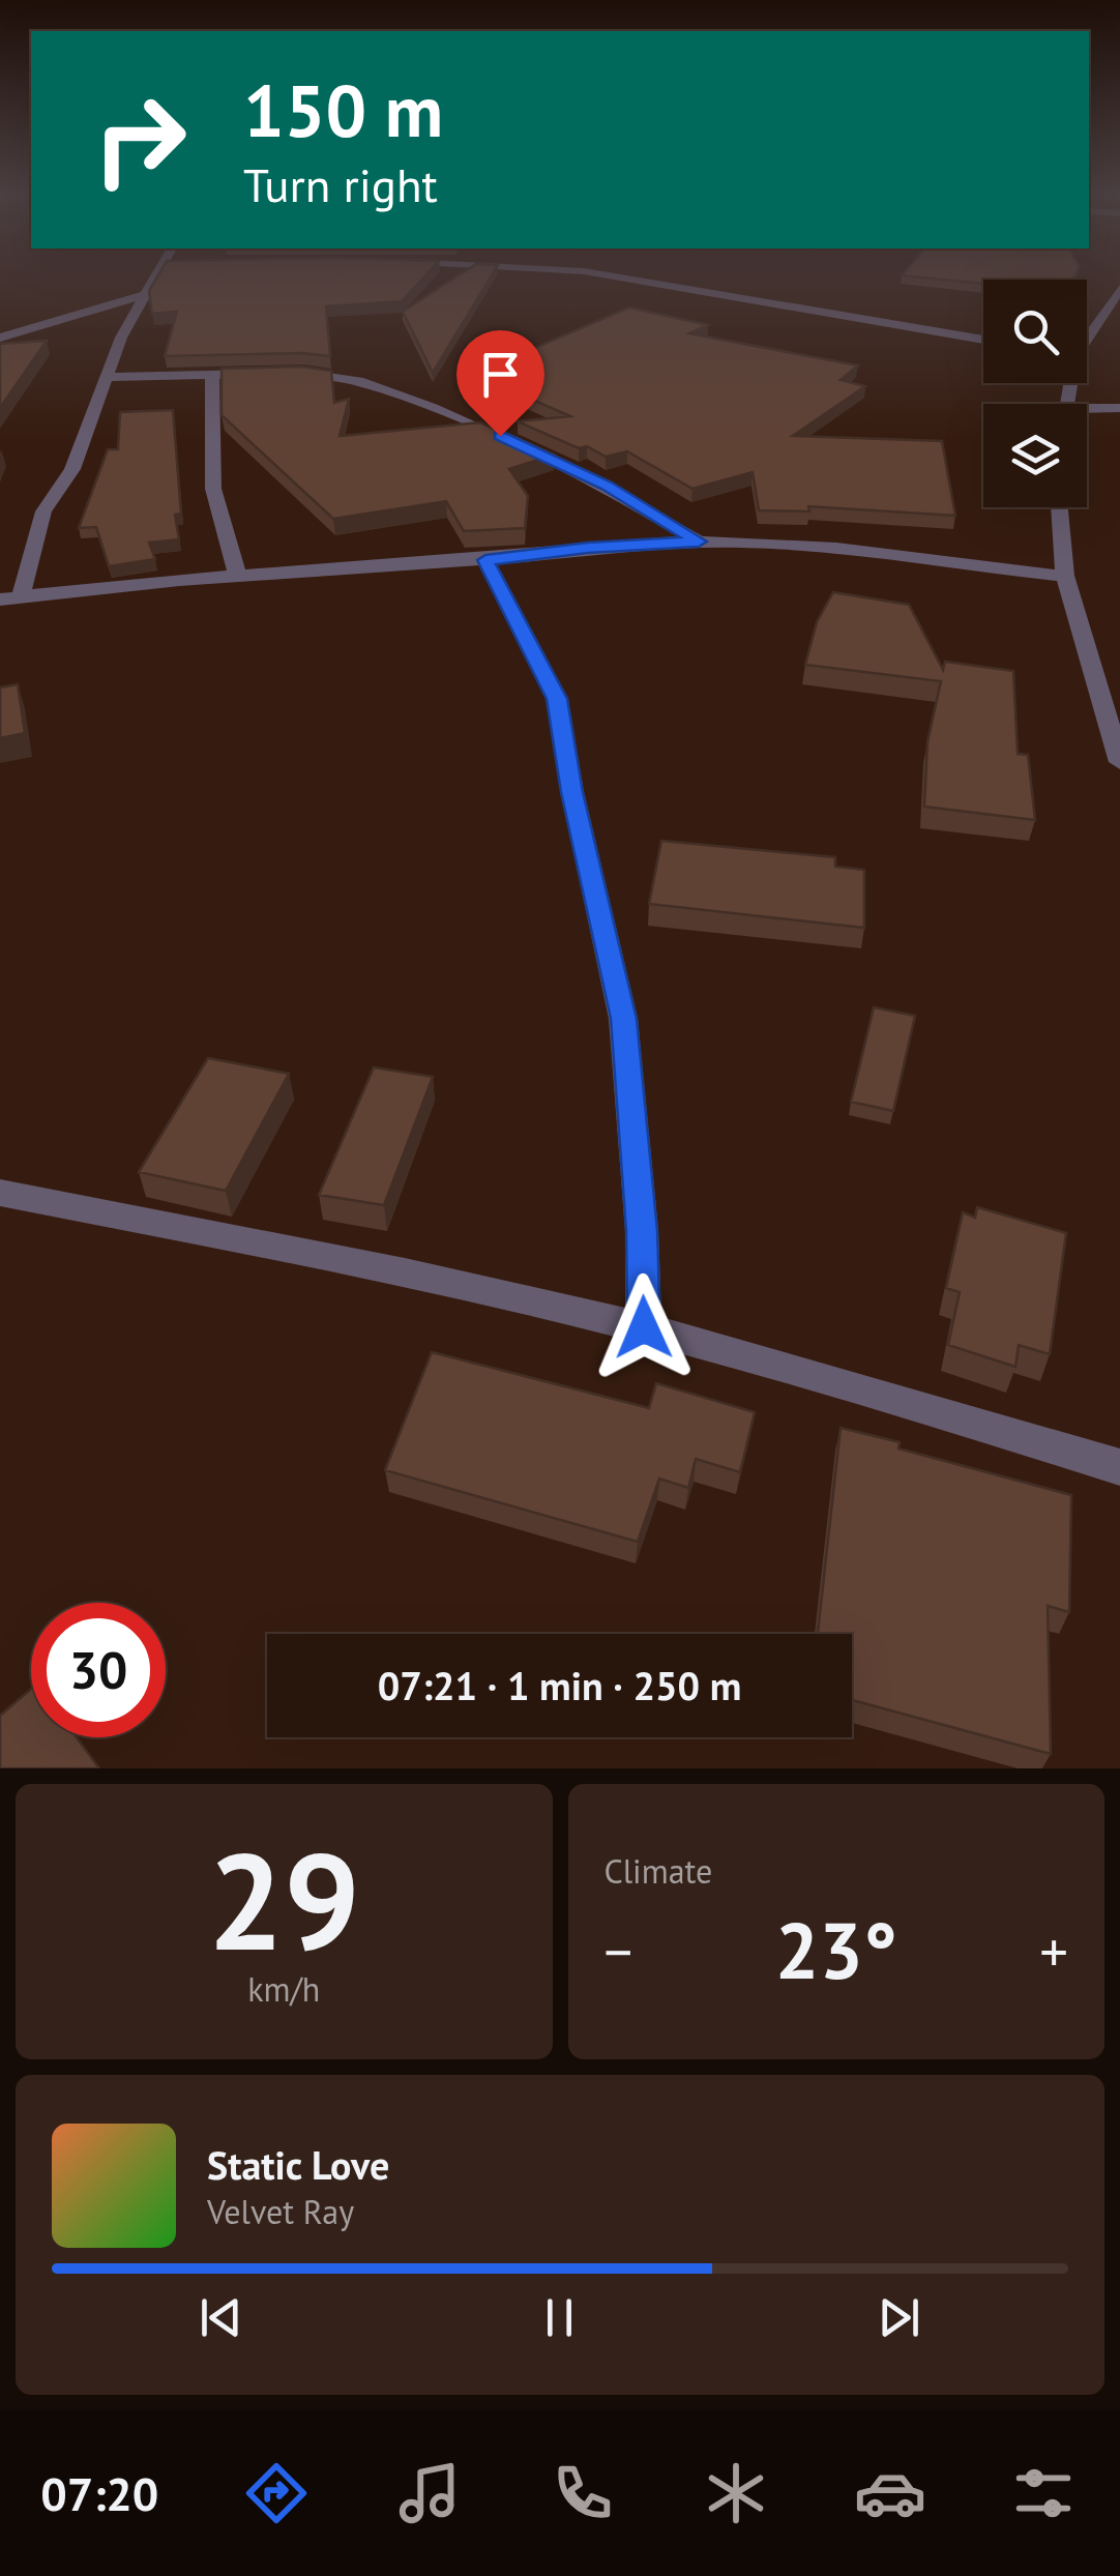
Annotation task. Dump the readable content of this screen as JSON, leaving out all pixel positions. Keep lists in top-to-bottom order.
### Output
{
  "page": {
    "turn": ["150 m", "Turn right"],
    "limit": "30",
    "trip": "07:21 · 1 min · 250 m",
    "tile": [
      ["29", "km/h"],
      "Climate"
    ],
    "heat": ["−", "23°", "+"],
    "song": ["Static Love", "Velvet Ray"],
    "tabs": "07:20"
  }
}
